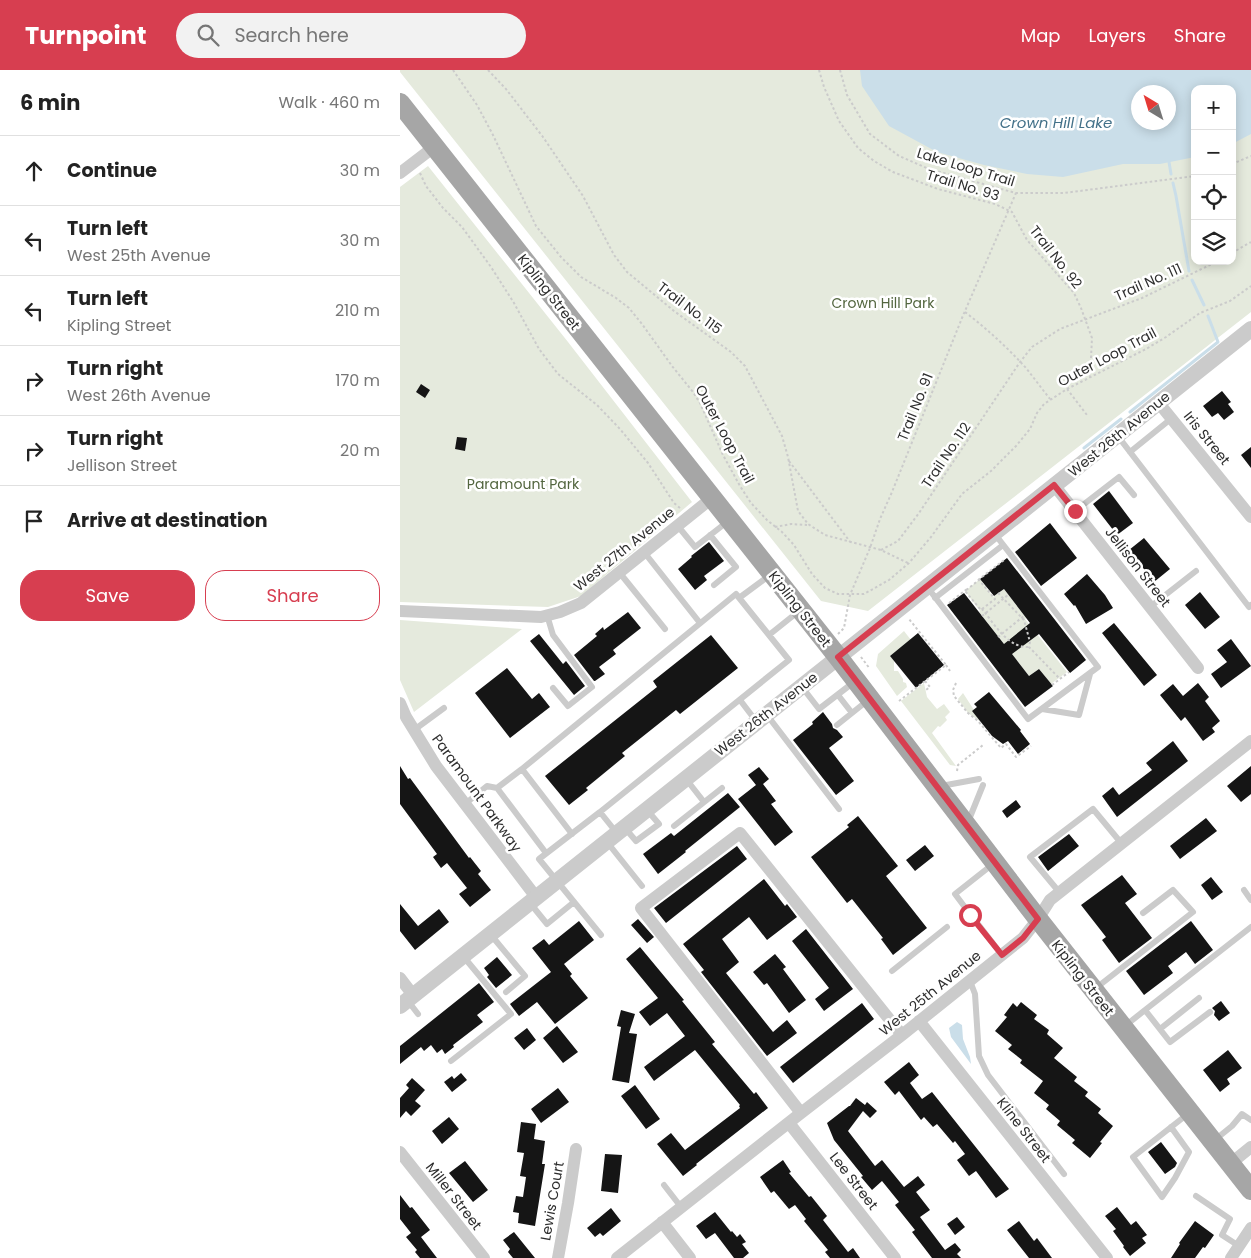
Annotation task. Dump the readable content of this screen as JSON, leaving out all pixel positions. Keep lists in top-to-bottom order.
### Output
{
  "streets": {
    "main road": ["Kipling Street"],
    "street": [
      "West 26th Avenue",
      "Iris Street",
      "West 27th Avenue",
      "Jellison Street",
      "Paramount Parkway",
      "West 25th Avenue",
      "Kline Street",
      "Lee Street",
      "Miller Street",
      "Lewis Court"
    ],
    "path": [
      "Lake Loop Trail",
      "Trail No. 93",
      "Trail No. 92",
      "Trail No. 111",
      "Trail No. 115",
      "Outer Loop Trail",
      "Trail No. 91",
      "Trail No. 112"
    ]
  },
  "crossings": [
    ["Lake Loop Trail", "Trail No. 91"],
    ["Trail No. 93", "Trail No. 92"],
    ["Trail No. 93", "Trail No. 91"],
    ["Trail No. 92", "Trail No. 111"],
    ["Trail No. 92", "Outer Loop Trail"],
    ["Trail No. 92", "Trail No. 91"],
    ["Trail No. 111", "Trail No. 112"],
    ["Kipling Street", "West 26th Avenue"],
    ["Kipling Street", "West 27th Avenue"],
    ["Kipling Street", "West 25th Avenue"],
    ["Outer Loop Trail", "Trail No. 91"],
    ["West 26th Avenue", "Iris Street"],
    ["West 26th Avenue", "Jellison Street"],
    ["West 26th Avenue", "Paramount Parkway"],
    ["West 25th Avenue", "Kline Street"],
    ["West 25th Avenue", "Lee Street"]
  ],
  "water": ["Crown Hill Lake"],
  "parks": ["Crown Hill Park", "Paramount Park"],
  "north": "top left",
  "page": {
    "header": "Turnpoint",
    "search": "Search here",
    "nav": ["Map", "Layers", "Share"],
    "heading": ["6 min", "Walk · 460 m"],
    "map_buttons": ["+", "−"],
    "list": [
      ["Continue", "30 m"],
      ["Turn left", "West 25th Avenue", "30 m"],
      ["Turn left", "Kipling Street", "210 m"],
      ["Turn right", "West 26th Avenue", "170 m"],
      ["Turn right", "Jellison Street", "20 m"],
      "Arrive at destination"
    ],
    "buttons": ["Save", "Share"]
  }
}
